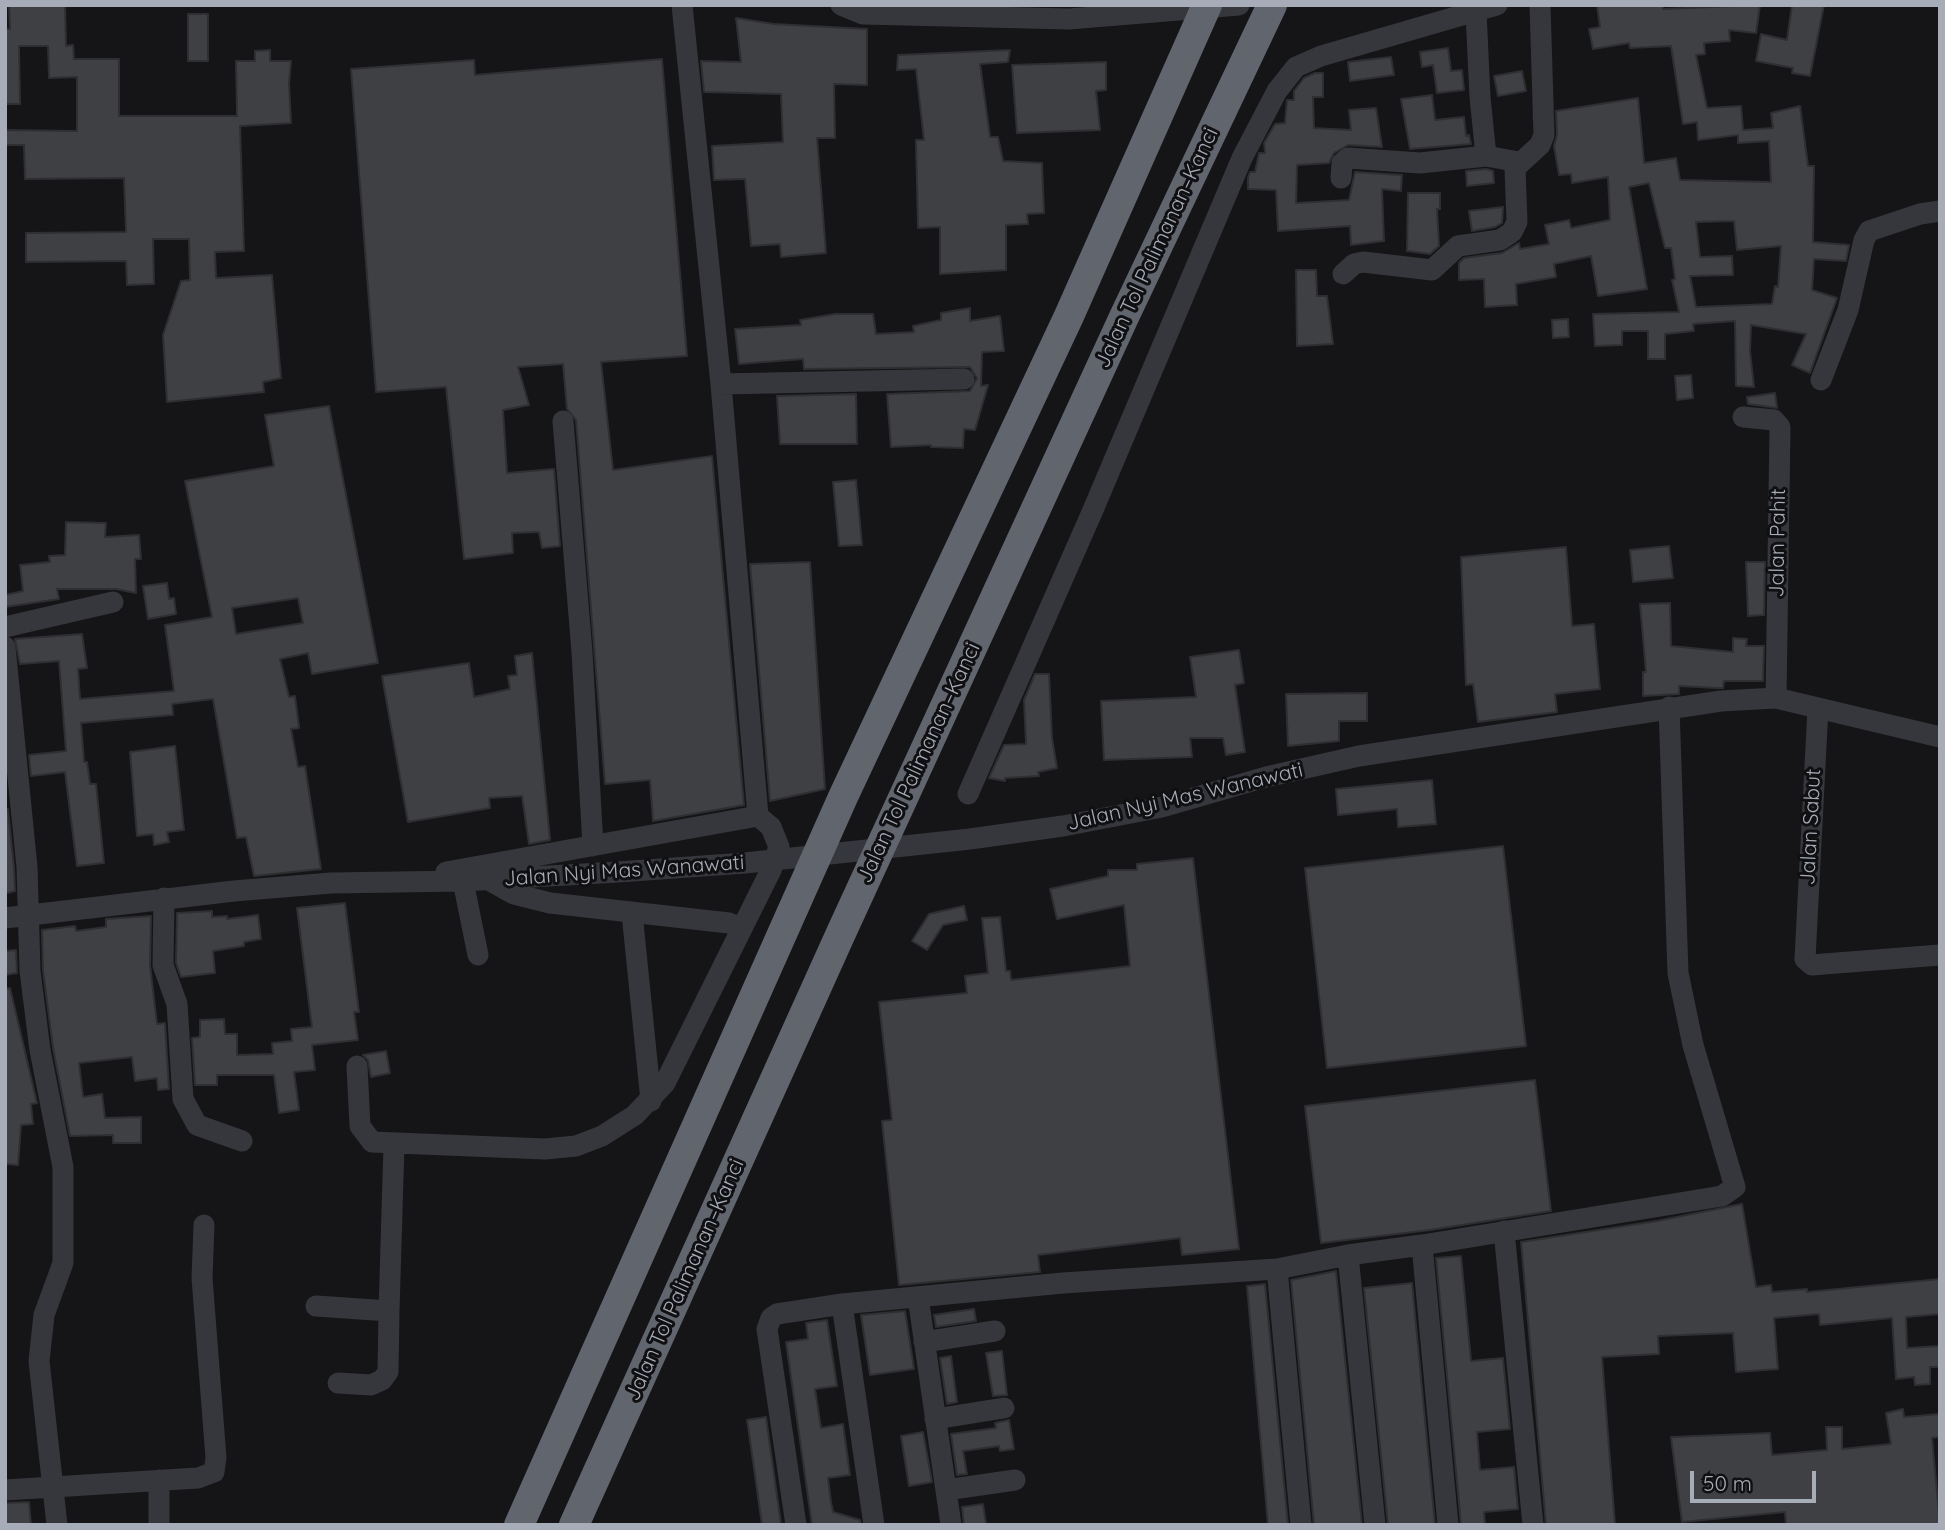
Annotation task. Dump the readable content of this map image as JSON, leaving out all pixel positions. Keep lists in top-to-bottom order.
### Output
{
  "streets": {
    "highway": ["Jalan Tol Palimanan–Kanci"],
    "street": ["Jalan Pahit", "Jalan Nyi Mas Wanawati", "Jalan Sabut"]
  },
  "crossings": [
    ["Jalan Pahit", "Jalan Nyi Mas Wanawati"],
    ["Jalan Nyi Mas Wanawati", "Jalan Sabut"]
  ],
  "scale_bar": "50 m"
}
